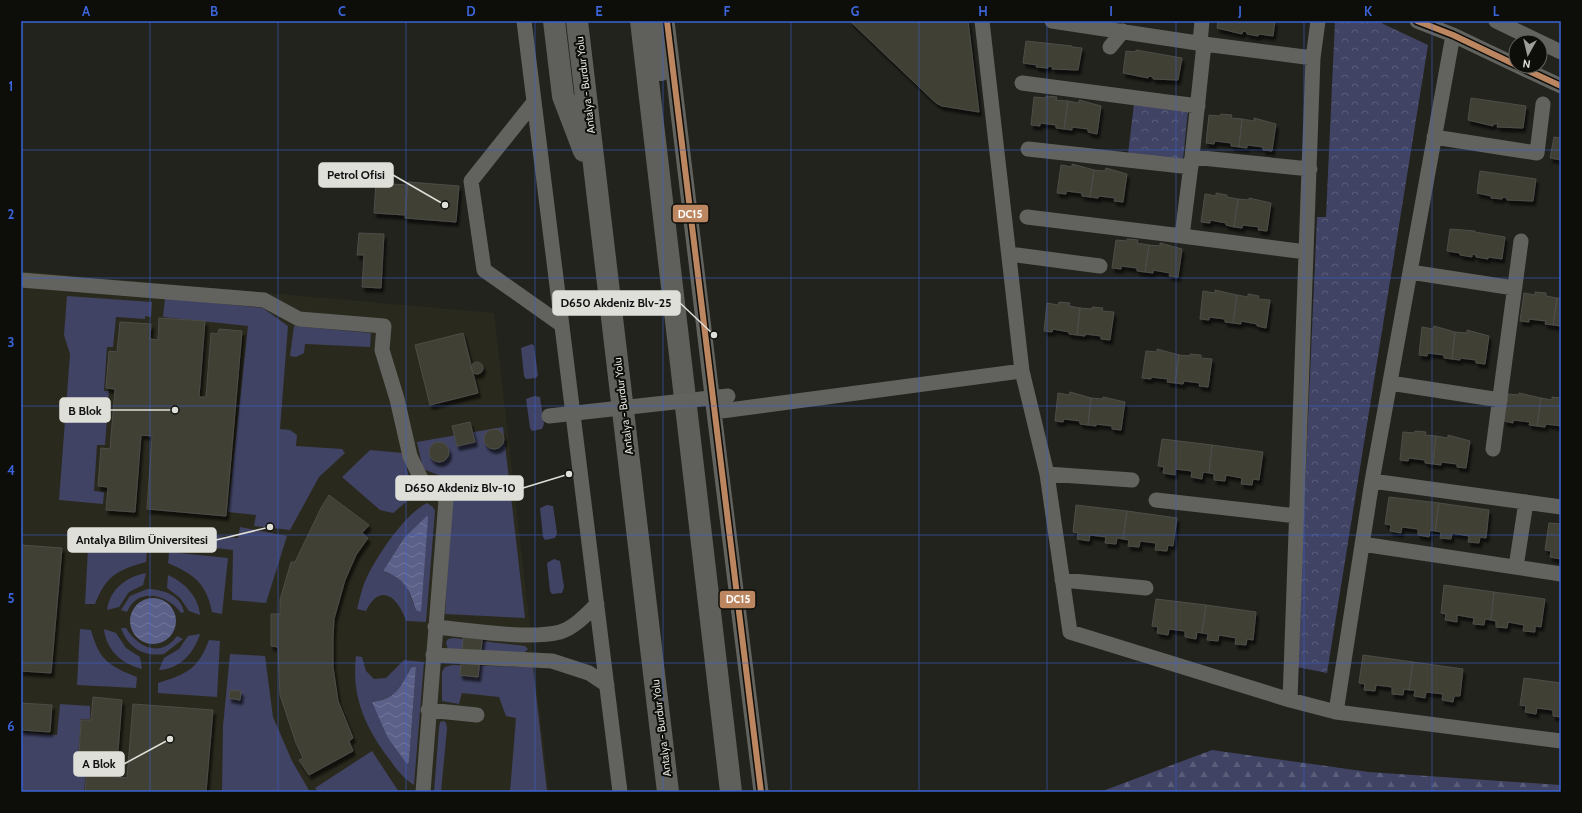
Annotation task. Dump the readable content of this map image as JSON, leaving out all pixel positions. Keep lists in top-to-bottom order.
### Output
{
  "streets": {
    "highway": ["Antalya - Burdur Yolu"]
  },
  "places": [
    "Petrol Ofisi",
    "D650 Akdeniz Blv-25",
    "B Blok",
    "D650 Akdeniz Blv-10",
    "Antalya Bilim Üniversitesi",
    "A Blok"
  ],
  "lines": ["transit line DC15"],
  "north": "bottom",
  "grid": {
    "columns": [
      "A",
      "B",
      "C",
      "D",
      "E",
      "F",
      "G",
      "H",
      "I",
      "J",
      "K",
      "L"
    ],
    "rows": [
      "1",
      "2",
      "3",
      "4",
      "5",
      "6"
    ]
  }
}
